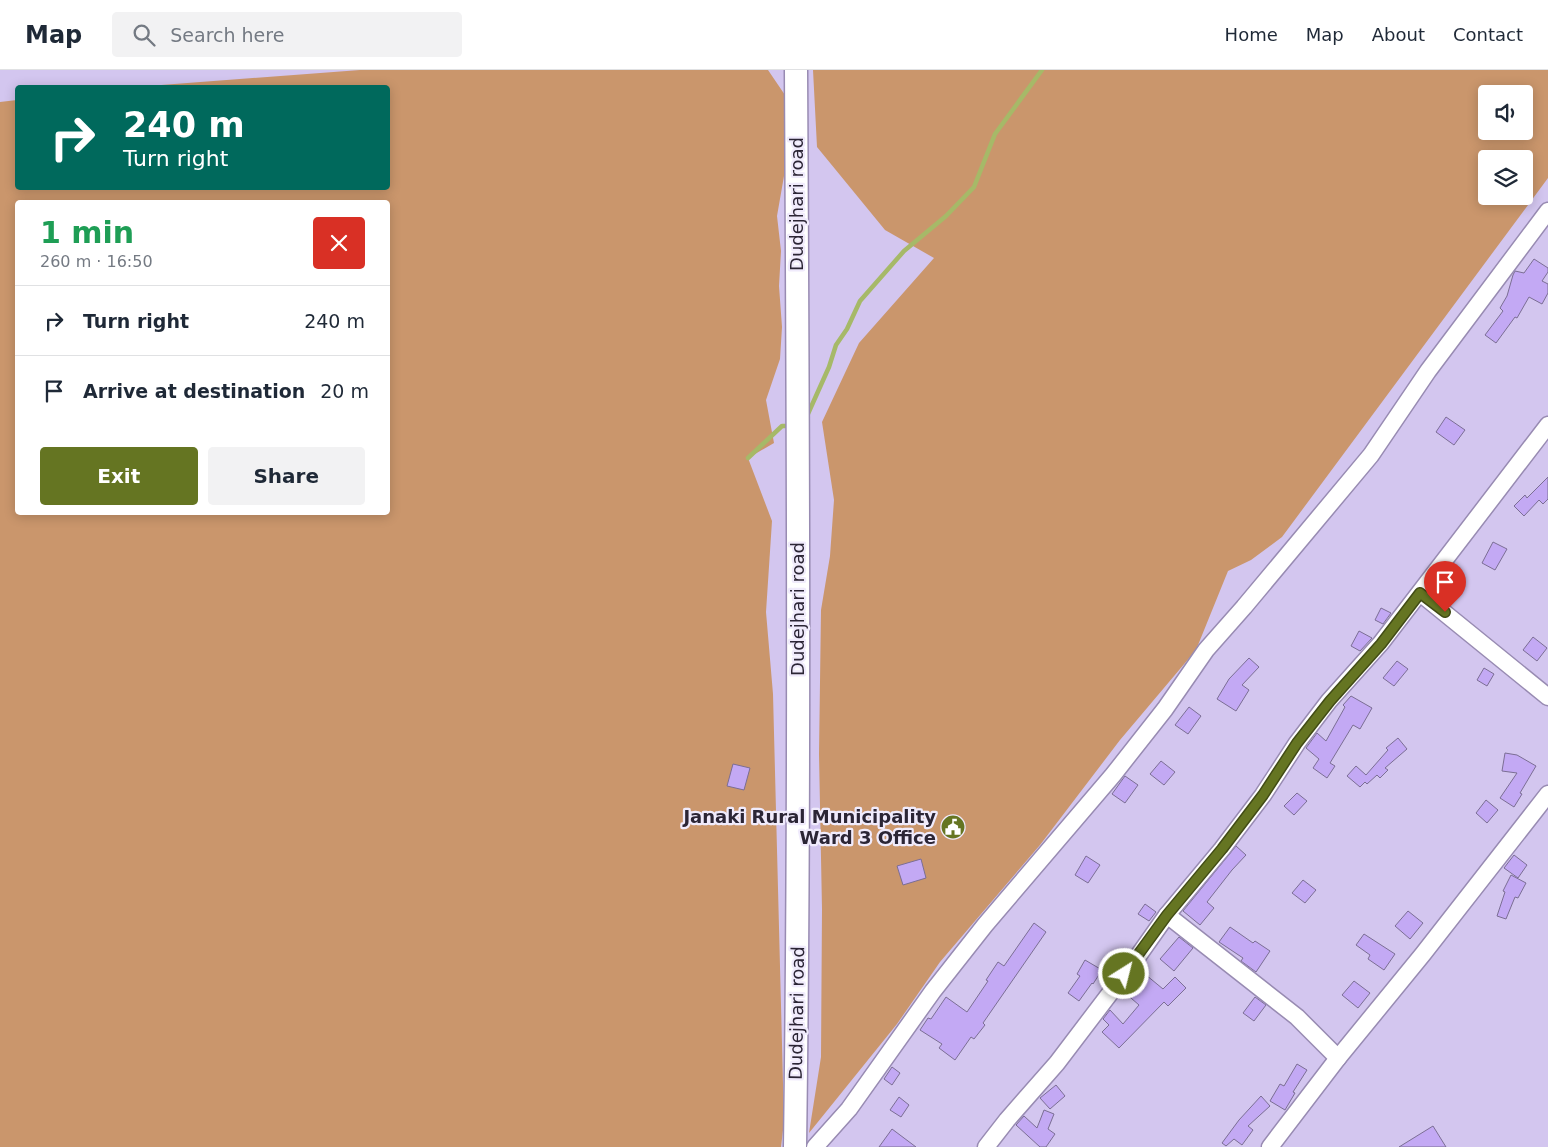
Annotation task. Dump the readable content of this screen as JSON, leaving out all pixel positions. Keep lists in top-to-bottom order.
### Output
{
  "streets": {
    "street": ["Dudejhari road"]
  },
  "places": {
    "public building": ["Janaki Rural Municipality Ward 3 Office"]
  },
  "page": {
    "header": "Map",
    "search": "Search here",
    "nav": [
      "Home",
      "Map",
      "About",
      "Contact"
    ],
    "turn": ["240 m", "Turn right"],
    "heading": ["1 min", "260 m · 16:50"],
    "list": [
      {
        "name": "Turn right",
        "value": "240 m"
      },
      {
        "name": "Arrive at destination",
        "value": "20 m"
      }
    ],
    "buttons": ["Exit", "Share"]
  }
}
